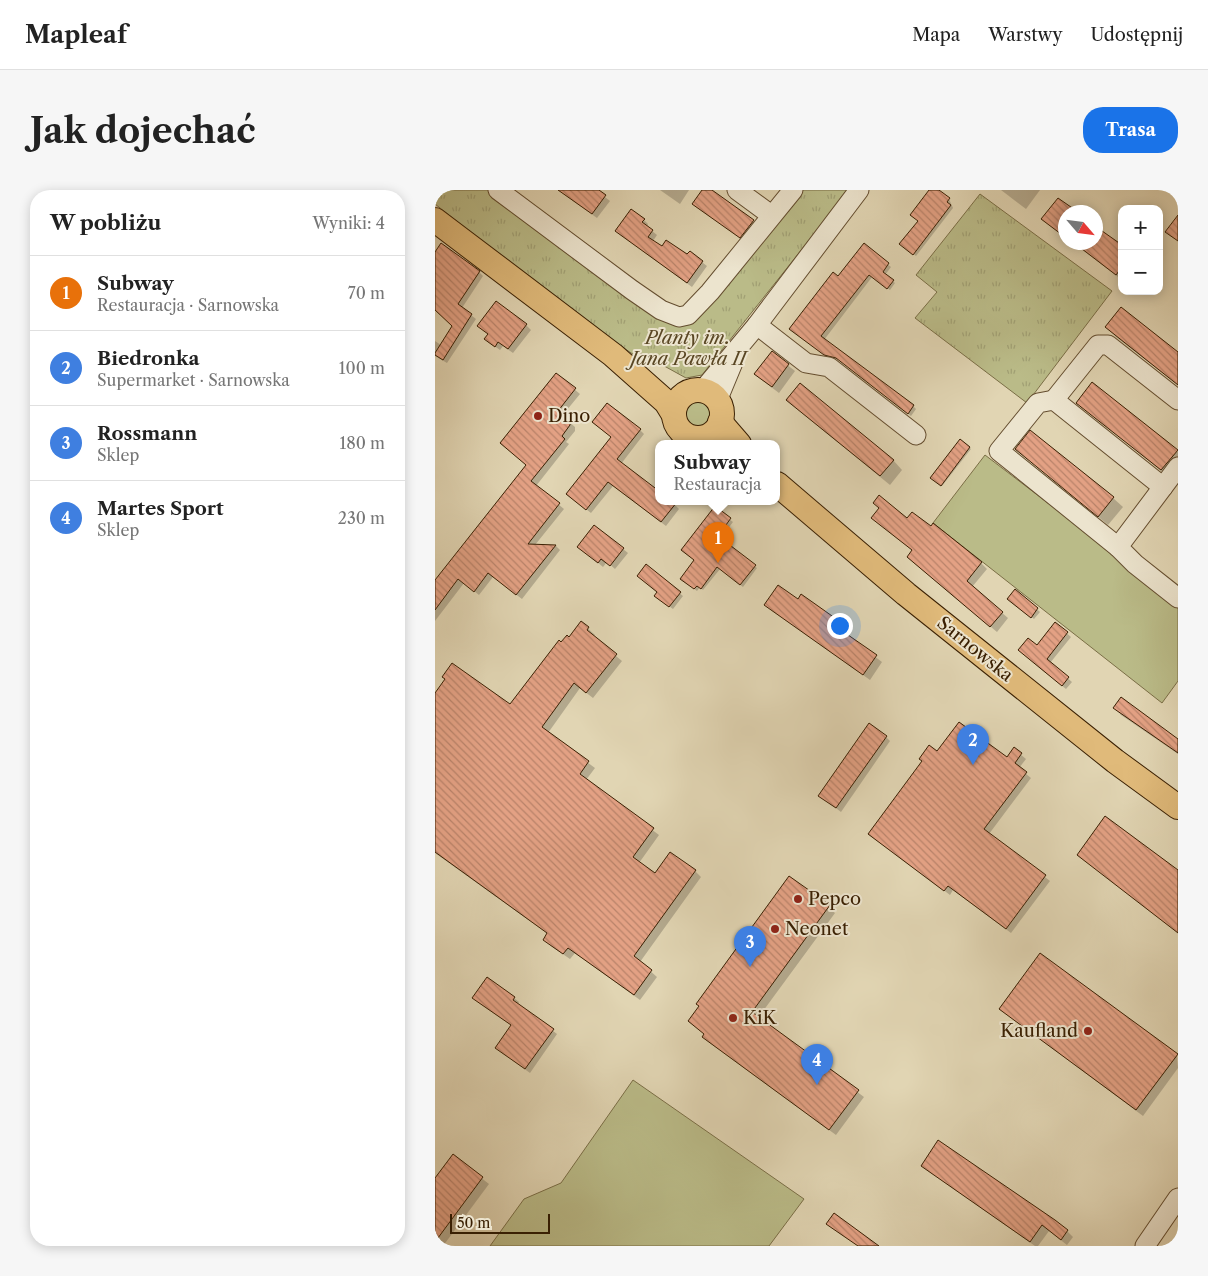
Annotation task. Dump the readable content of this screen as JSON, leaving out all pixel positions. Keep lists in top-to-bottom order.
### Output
{
  "streets": {
    "main road": ["Sarnowska"]
  },
  "parks": ["Planty im. Jana Pawła II"],
  "places": [
    "Dino",
    "Pepco",
    "Neonet",
    "KiK",
    "Kaufland"
  ],
  "scale_bar": "50 m",
  "north": "bottom right",
  "page": {
    "header": "Mapleaf",
    "nav": ["Mapa", "Warstwy", "Udostępnij"],
    "buttons": "Trasa",
    "title": "Jak dojechać",
    "heading": ["W pobliżu", "Wyniki: 4"],
    "map_buttons": ["+", "−"],
    "list": [
      {
        "mark": "1",
        "name": "Subway",
        "note": "Restauracja · Sarnowska",
        "value": "70 m"
      },
      {
        "mark": "2",
        "name": "Biedronka",
        "note": "Supermarket · Sarnowska",
        "value": "100 m"
      },
      {
        "mark": "3",
        "name": "Rossmann",
        "note": "Sklep",
        "value": "180 m"
      },
      {
        "mark": "4",
        "name": "Martes Sport",
        "note": "Sklep",
        "value": "230 m"
      }
    ],
    "popup": ["Subway", "Restauracja"],
    "pins": [
      "1",
      "2",
      "3",
      "4"
    ],
    "scale": "50 m"
  }
}
